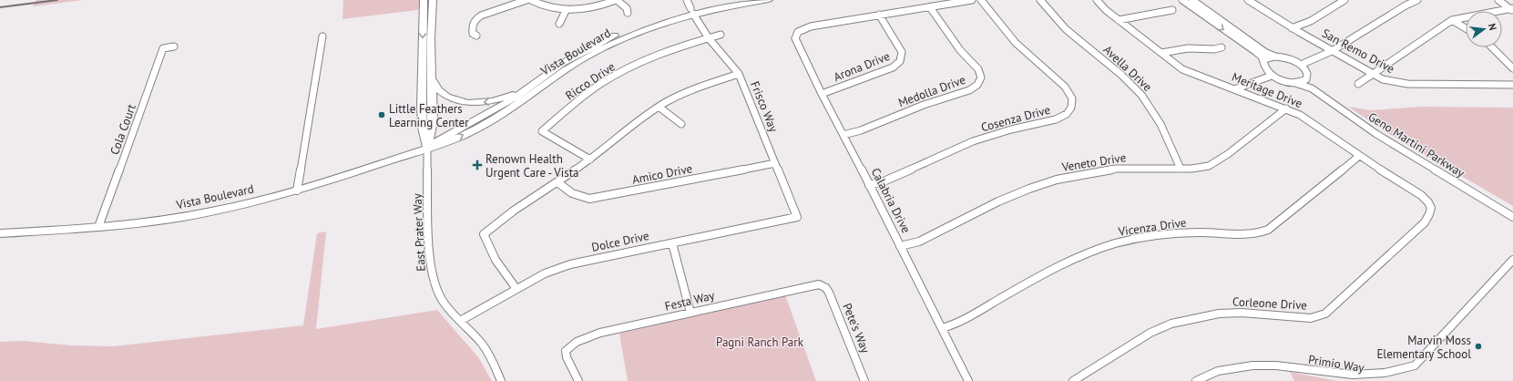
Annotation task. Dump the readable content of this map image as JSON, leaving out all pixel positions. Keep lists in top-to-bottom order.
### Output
{
  "streets": {
    "main road": ["Vista Boulevard", "East Prater Way"],
    "street": [
      "San Remo Drive",
      "Arona Drive",
      "Avella Drive",
      "Ricco Drive",
      "Meritage Drive",
      "Medolla Drive",
      "Frisco Way",
      "Cosenza Drive",
      "Cola Court",
      "Geno Martini Parkway",
      "Veneto Drive",
      "Amico Drive",
      "Calabria Drive",
      "Vicenza Drive",
      "Dolce Drive",
      "Festa Way",
      "Corleone Drive",
      "Pete's Way",
      "Primio Way"
    ]
  },
  "crossings": [
    ["Vista Boulevard", "Frisco Way"],
    ["Vista Boulevard", "Cola Court"],
    ["Vista Boulevard", "East Prater Way"],
    ["Arona Drive", "Calabria Drive"],
    ["Avella Drive", "Veneto Drive"],
    ["Ricco Drive", "Frisco Way"],
    ["Meritage Drive", "Veneto Drive"],
    ["Meritage Drive", "Vicenza Drive"],
    ["Meritage Drive", "Corleone Drive"],
    ["Medolla Drive", "Calabria Drive"],
    ["Frisco Way", "Amico Drive"],
    ["Frisco Way", "Dolce Drive"],
    ["Cosenza Drive", "Calabria Drive"],
    ["Veneto Drive", "Calabria Drive"],
    ["Calabria Drive", "Vicenza Drive"],
    ["East Prater Way", "Dolce Drive"],
    ["Festa Way", "Pete's Way"]
  ],
  "parks": ["Pagni Ranch Park"],
  "places": {
    "other": ["Little Feathers Learning Center", "Marvin Moss Elementary School"],
    "health": ["Renown Health Urgent Care - Vista"]
  },
  "north": "right"
}
